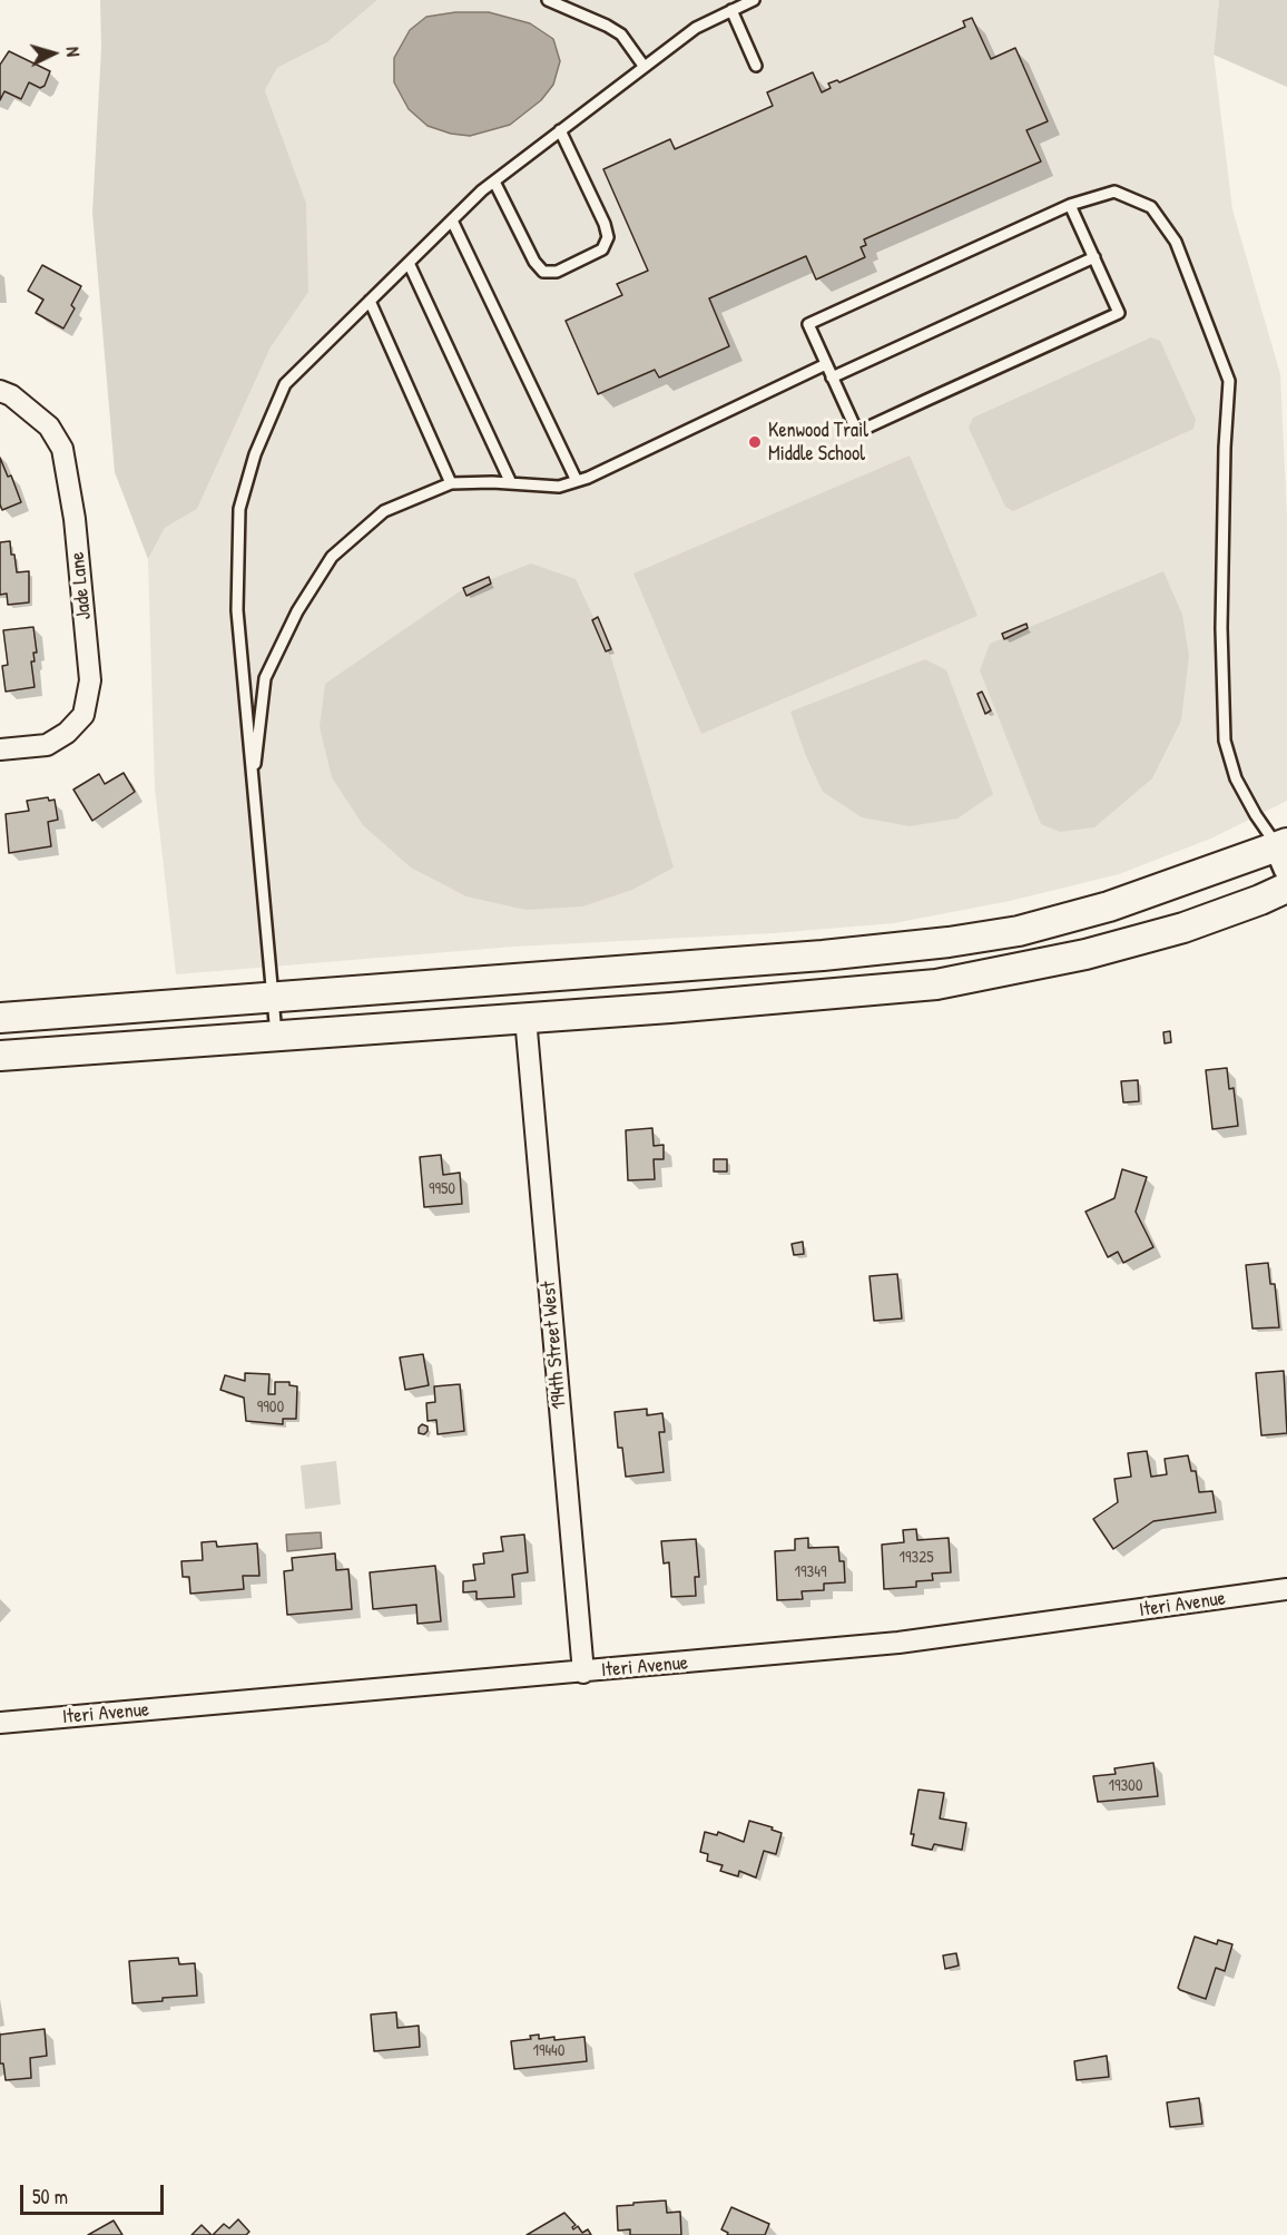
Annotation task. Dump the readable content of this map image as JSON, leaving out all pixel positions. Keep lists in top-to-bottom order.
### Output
{
  "streets": {
    "street": ["Jade Lane", "194th Street West", "Iteri Avenue"]
  },
  "crossings": [
    ["194th Street West", "Iteri Avenue"]
  ],
  "places": ["Kenwood Trail Middle School"],
  "house_numbers": [
    "9950",
    "9900",
    "19325",
    "19349",
    "19300",
    "19440"
  ],
  "scale_bar": "50 m",
  "north": "right"
}
